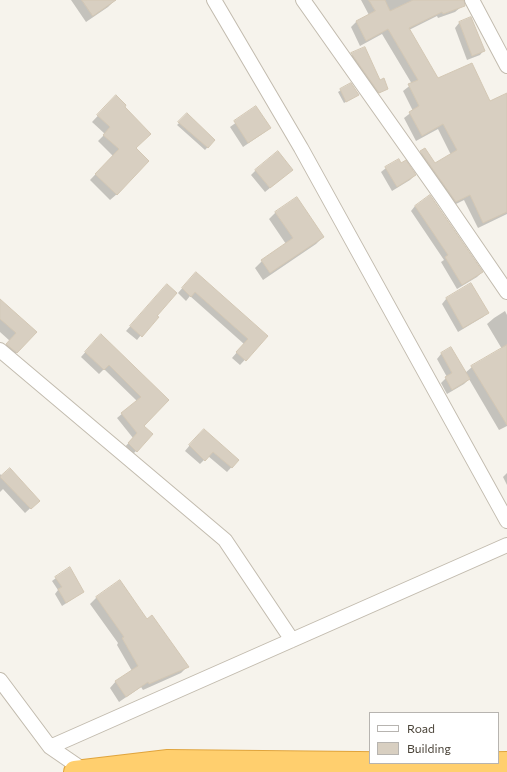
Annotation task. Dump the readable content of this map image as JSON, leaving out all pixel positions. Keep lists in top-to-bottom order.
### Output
{
  "legend": ["Road", "Building"]
}
